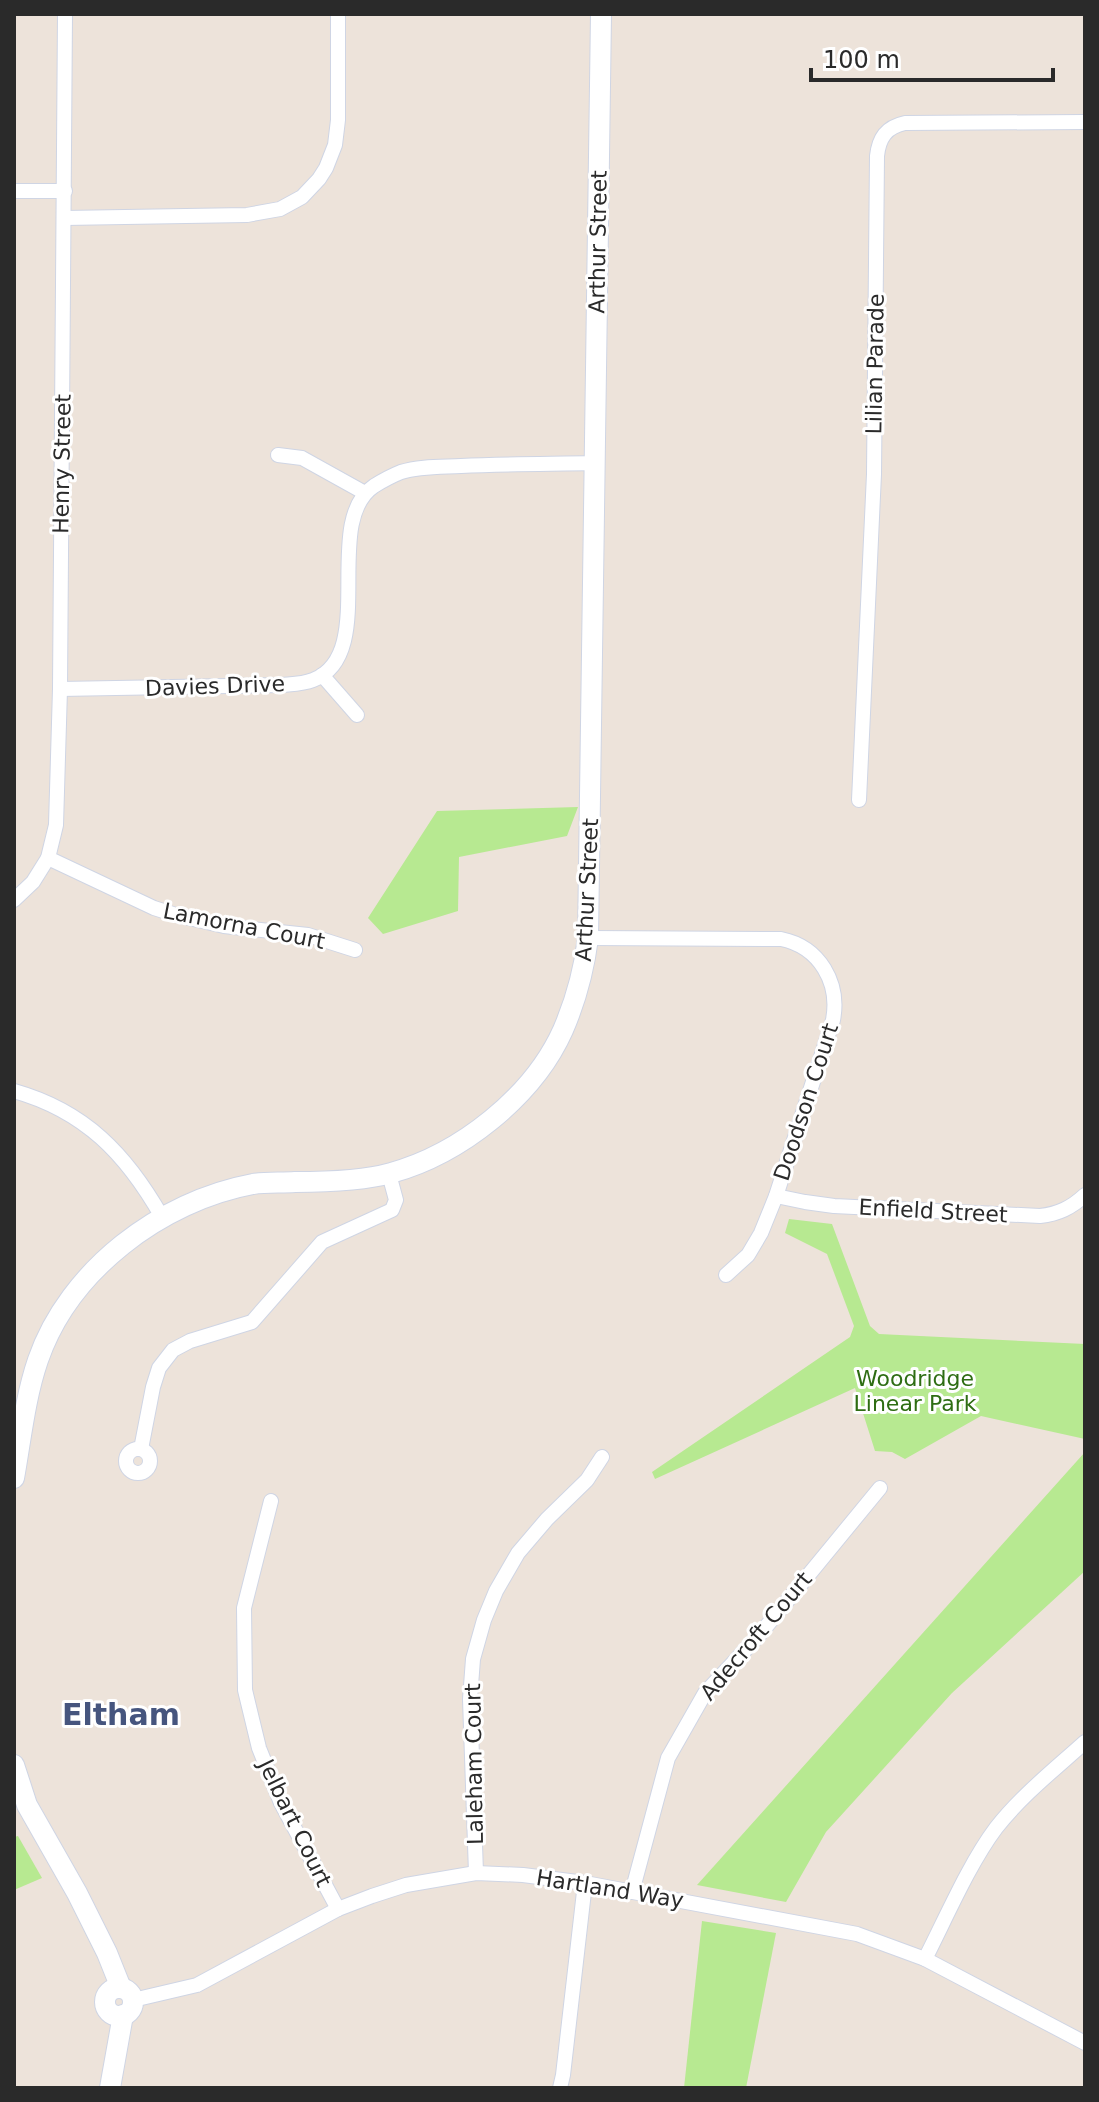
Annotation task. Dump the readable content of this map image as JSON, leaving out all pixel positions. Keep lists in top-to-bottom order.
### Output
{
  "streets": {
    "street": [
      "Arthur Street",
      "Lilian Parade",
      "Henry Street",
      "Davies Drive",
      "Lamorna Court",
      "Doodson Court",
      "Enfield Street",
      "Adecroft Court",
      "Laleham Court",
      "Jelbart Court",
      "Hartland Way"
    ]
  },
  "crossings": [
    ["Arthur Street", "Doodson Court"],
    ["Henry Street", "Davies Drive"],
    ["Henry Street", "Lamorna Court"],
    ["Doodson Court", "Enfield Street"],
    ["Adecroft Court", "Hartland Way"],
    ["Laleham Court", "Hartland Way"],
    ["Jelbart Court", "Hartland Way"]
  ],
  "districts": ["Eltham"],
  "parks": ["Woodridge Linear Park"],
  "scale_bar": "100 m"
}
